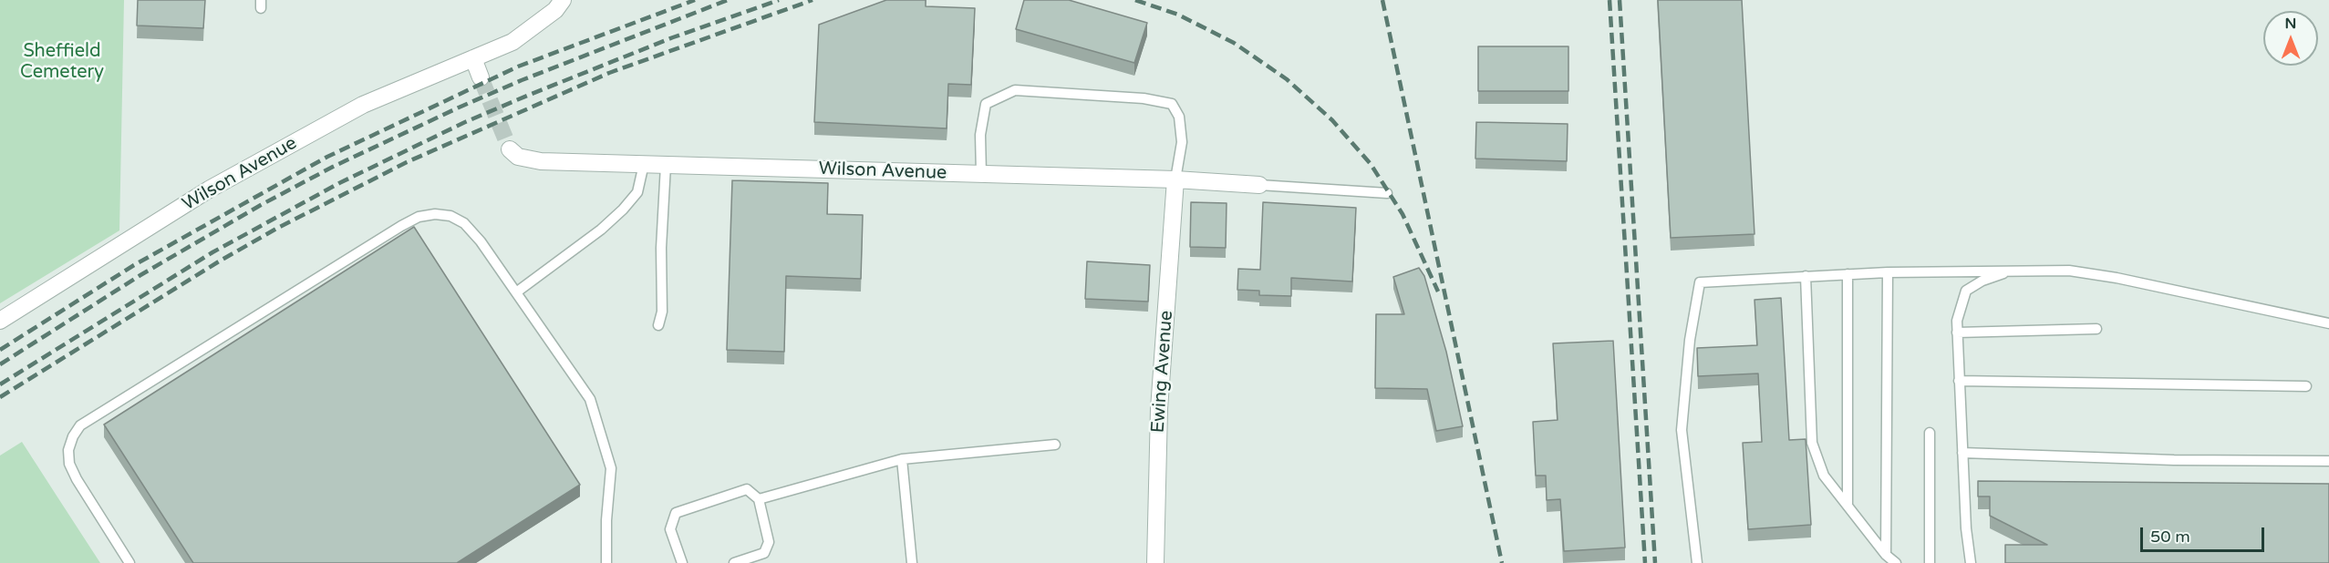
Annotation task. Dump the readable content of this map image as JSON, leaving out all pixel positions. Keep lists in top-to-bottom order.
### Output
{
  "streets": {
    "street": ["Wilson Avenue", "Ewing Avenue"]
  },
  "crossings": [
    ["Wilson Avenue", "Ewing Avenue"]
  ],
  "parks": ["Sheffield Cemetery"],
  "scale_bar": "50 m",
  "north": "top"
}
